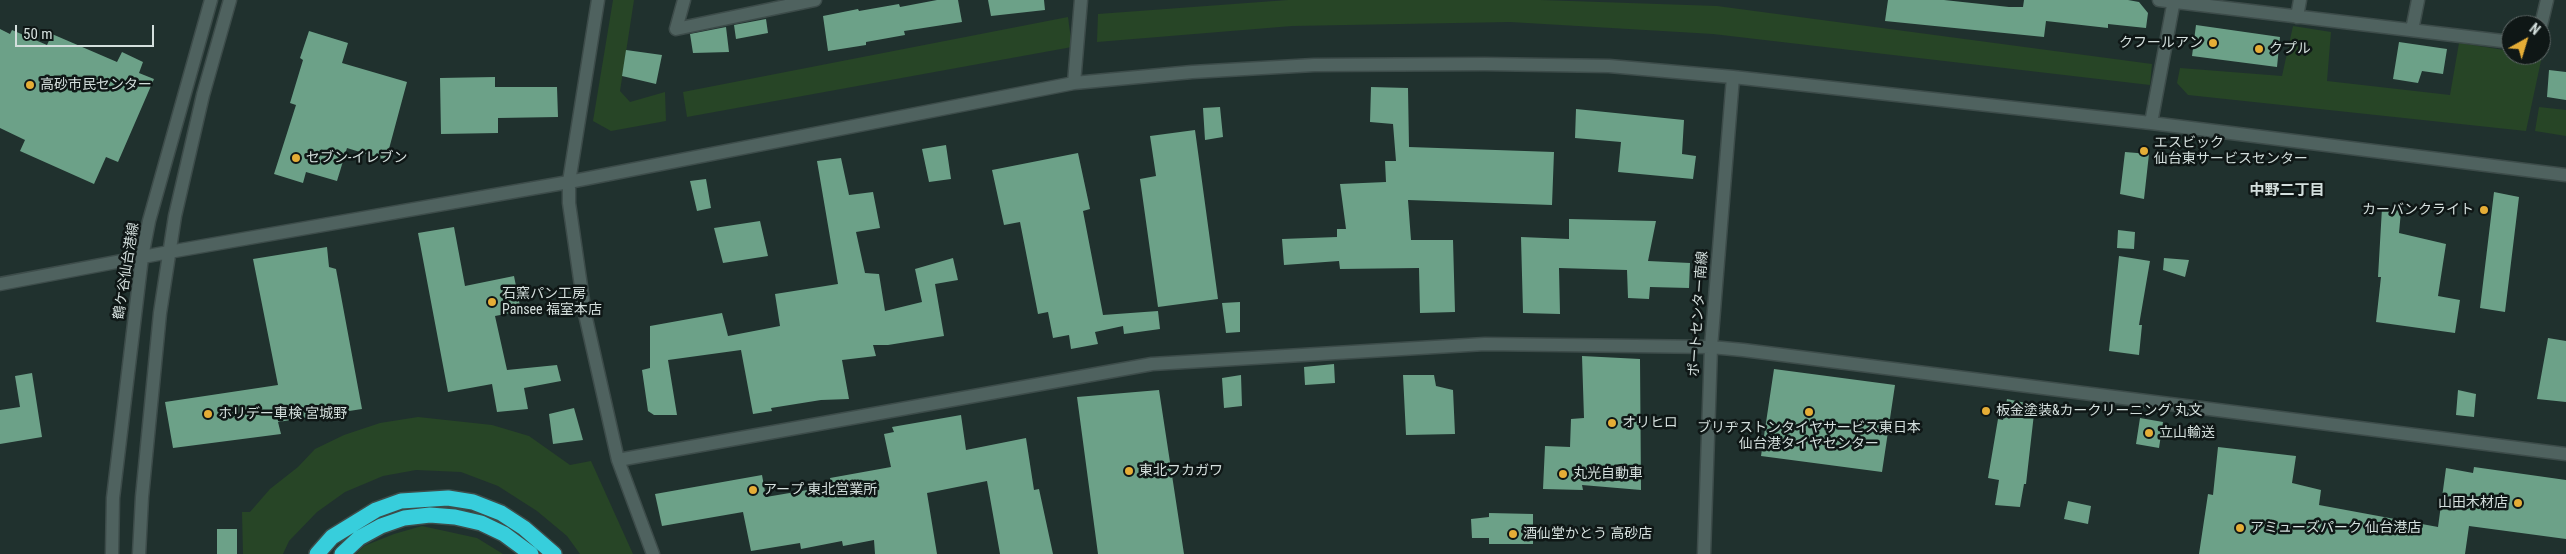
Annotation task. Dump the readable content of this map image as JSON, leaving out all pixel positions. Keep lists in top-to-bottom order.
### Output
{
  "streets": {
    "street": ["鶴ケ谷仙台港線", "ポートセンター南線"]
  },
  "districts": ["中野二丁目"],
  "places": [
    "クフールアン",
    "クプル",
    "高砂市民センター",
    "エスビック 仙台東サービスセンター",
    "セブン-イレブン",
    "カーバンクライト",
    "石窯パン工房 Pansee 福室本店",
    "板金塗装&カークリーニング 丸文",
    "ブリヂストンタイヤサービス東日本 仙台港タイヤセンター",
    "ホリデー車検 宮城野",
    "オリヒロ",
    "立山輸送",
    "東北フカガワ",
    "丸光自動車",
    "アープ 東北営業所",
    "山田木材店",
    "アミューズパーク 仙台港店",
    "酒仙堂かとう 高砂店"
  ],
  "scale_bar": "50 m",
  "north": "top right"
}
